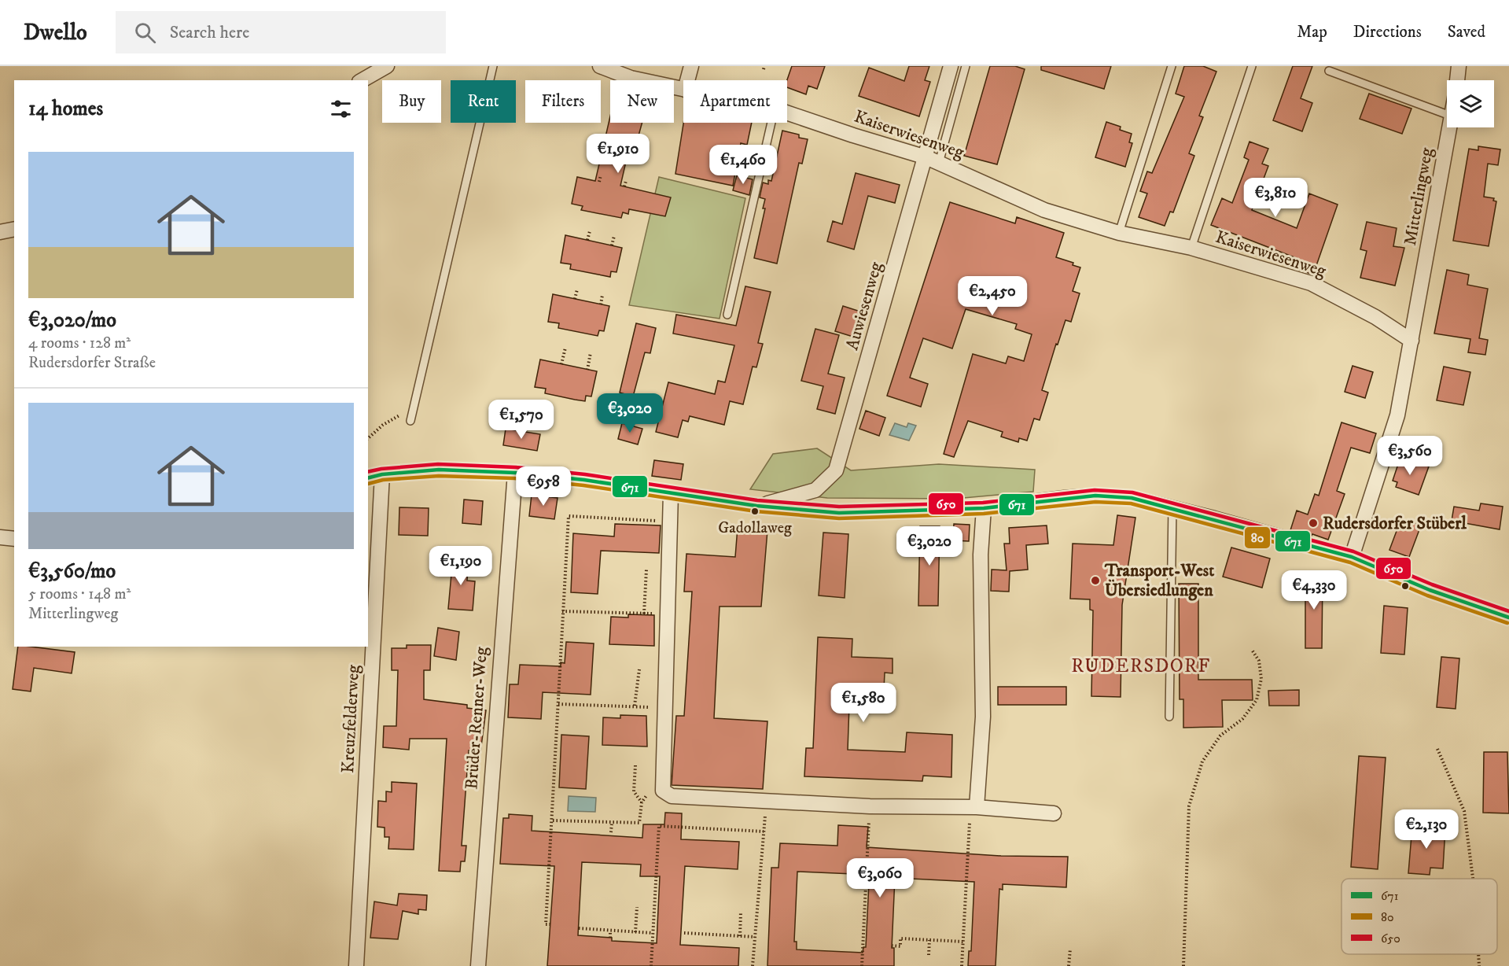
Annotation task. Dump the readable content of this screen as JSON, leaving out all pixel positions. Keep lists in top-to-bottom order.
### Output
{
  "streets": {
    "street": [
      "Kaiserwiesenweg",
      "Mitterlingweg",
      "Auwiesenweg",
      "Brüder-Renner-Weg",
      "Kreuzfelderweg"
    ]
  },
  "crossings": [
    ["Kaiserwiesenweg", "Mitterlingweg"],
    ["Kaiserwiesenweg", "Auwiesenweg"]
  ],
  "districts": ["RUDERSDORF"],
  "places": ["Gadollaweg", "Rudersdorfer Stüberl", "Transport-West Übersiedlungen"],
  "lines": ["transit line 650", "transit line 671", "transit line 80"],
  "legend": ["671", "80", "650"],
  "page": {
    "header": "Dwello",
    "search": "Search here",
    "nav": ["Map", "Directions", "Saved"],
    "chip": [
      "Buy",
      "Rent",
      "Filters",
      "New",
      "Apartment"
    ],
    "heading": "14 homes",
    "price": [
      "€1,910",
      "€1,460",
      "€3,810",
      "€2,450",
      "€3,020",
      "€1,570",
      "€3,560",
      "€958",
      "€3,020",
      "€1,190",
      "€4,330",
      "€1,580",
      "€2,130",
      "€3,060"
    ],
    "list": [
      {
        "name": "€3,020/mo",
        "note": "4 rooms · 128 m² · Rudersdorfer Straße"
      },
      {
        "name": "€3,560/mo",
        "note": "5 rooms · 148 m² · Mitterlingweg"
      }
    ]
  }
}
